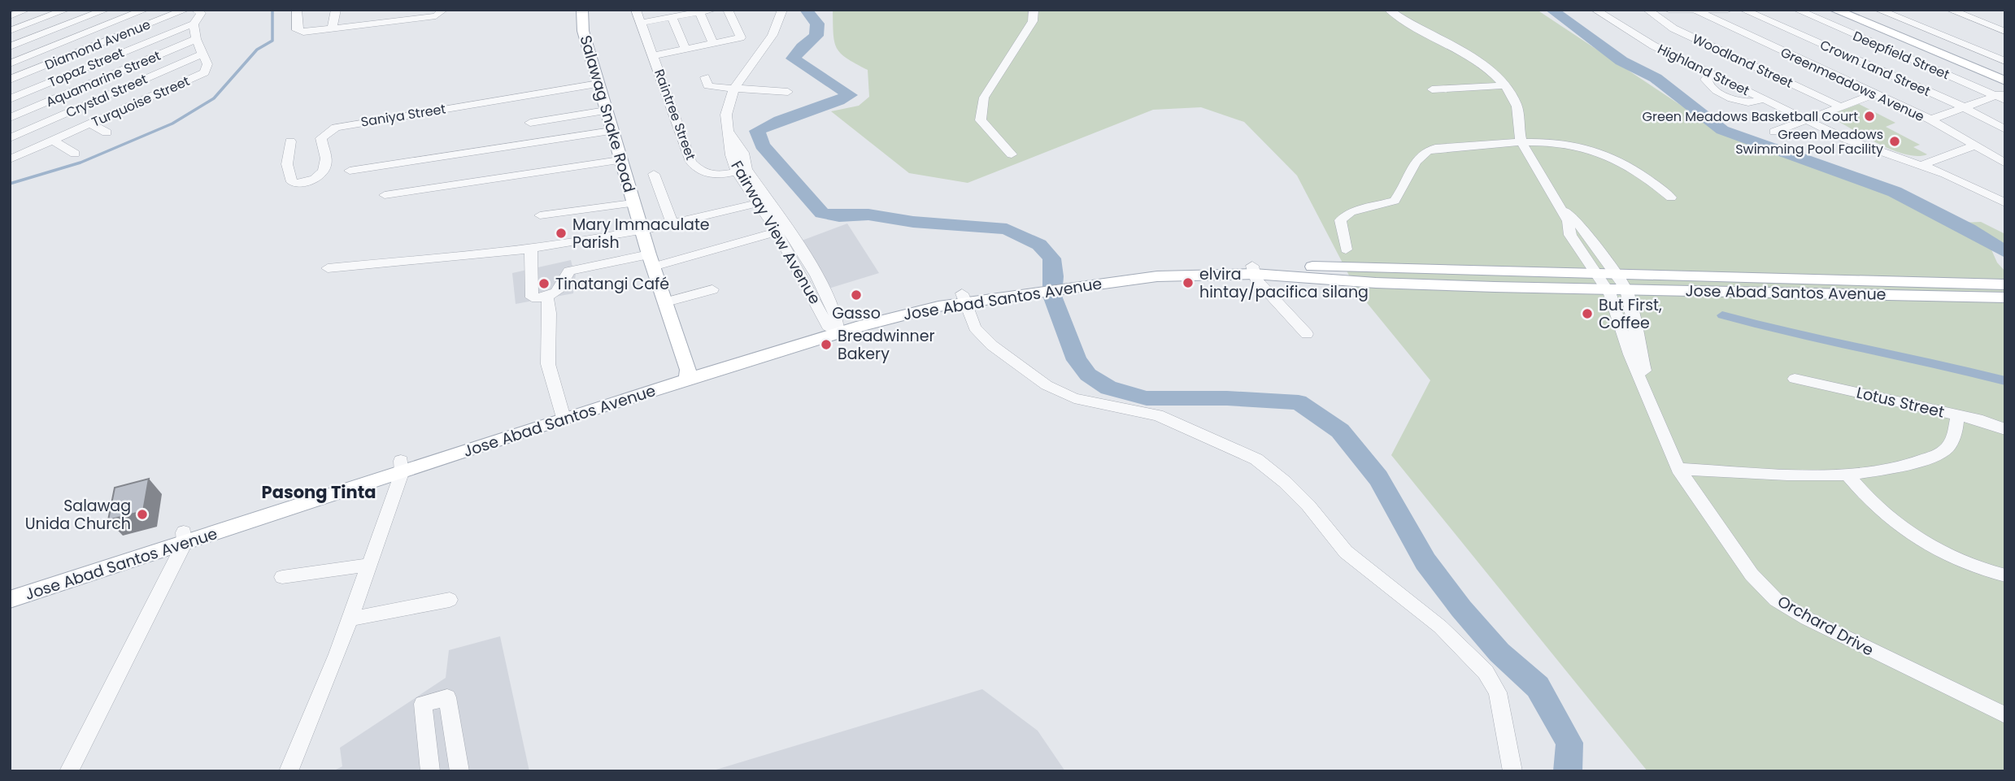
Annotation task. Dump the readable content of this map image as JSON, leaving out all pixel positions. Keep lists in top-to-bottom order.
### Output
{
  "streets": {
    "main road": ["Salawag Snake Road", "Jose Abad Santos Avenue"],
    "street": [
      "Diamond Avenue",
      "Deepfield Street",
      "Woodland Street",
      "Topaz Street",
      "Crown Land Street",
      "Highland Street",
      "Aquamarine Street",
      "Greenmeadows Avenue",
      "Crystal Street",
      "Turquoise Street",
      "Raintree Street",
      "Saniya Street",
      "Fairway View Avenue",
      "Lotus Street",
      "Orchard Drive"
    ]
  },
  "crossings": [
    ["Crystal Street", "Turquoise Street"],
    ["Salawag Snake Road", "Saniya Street"],
    ["Salawag Snake Road", "Jose Abad Santos Avenue"],
    ["Raintree Street", "Fairway View Avenue"],
    ["Fairway View Avenue", "Jose Abad Santos Avenue"],
    ["Jose Abad Santos Avenue", "Orchard Drive"]
  ],
  "districts": ["Pasong Tinta"],
  "places": [
    "Green Meadows Basketball Court",
    "Green Meadows Swimming Pool Facility",
    "Mary Immaculate Parish",
    "elvira hintay/pacifica silang",
    "Tinatangi Café",
    "Gasso",
    "But First, Coffee",
    "Breadwinner Bakery",
    "Salawag Unida Church"
  ]
}
